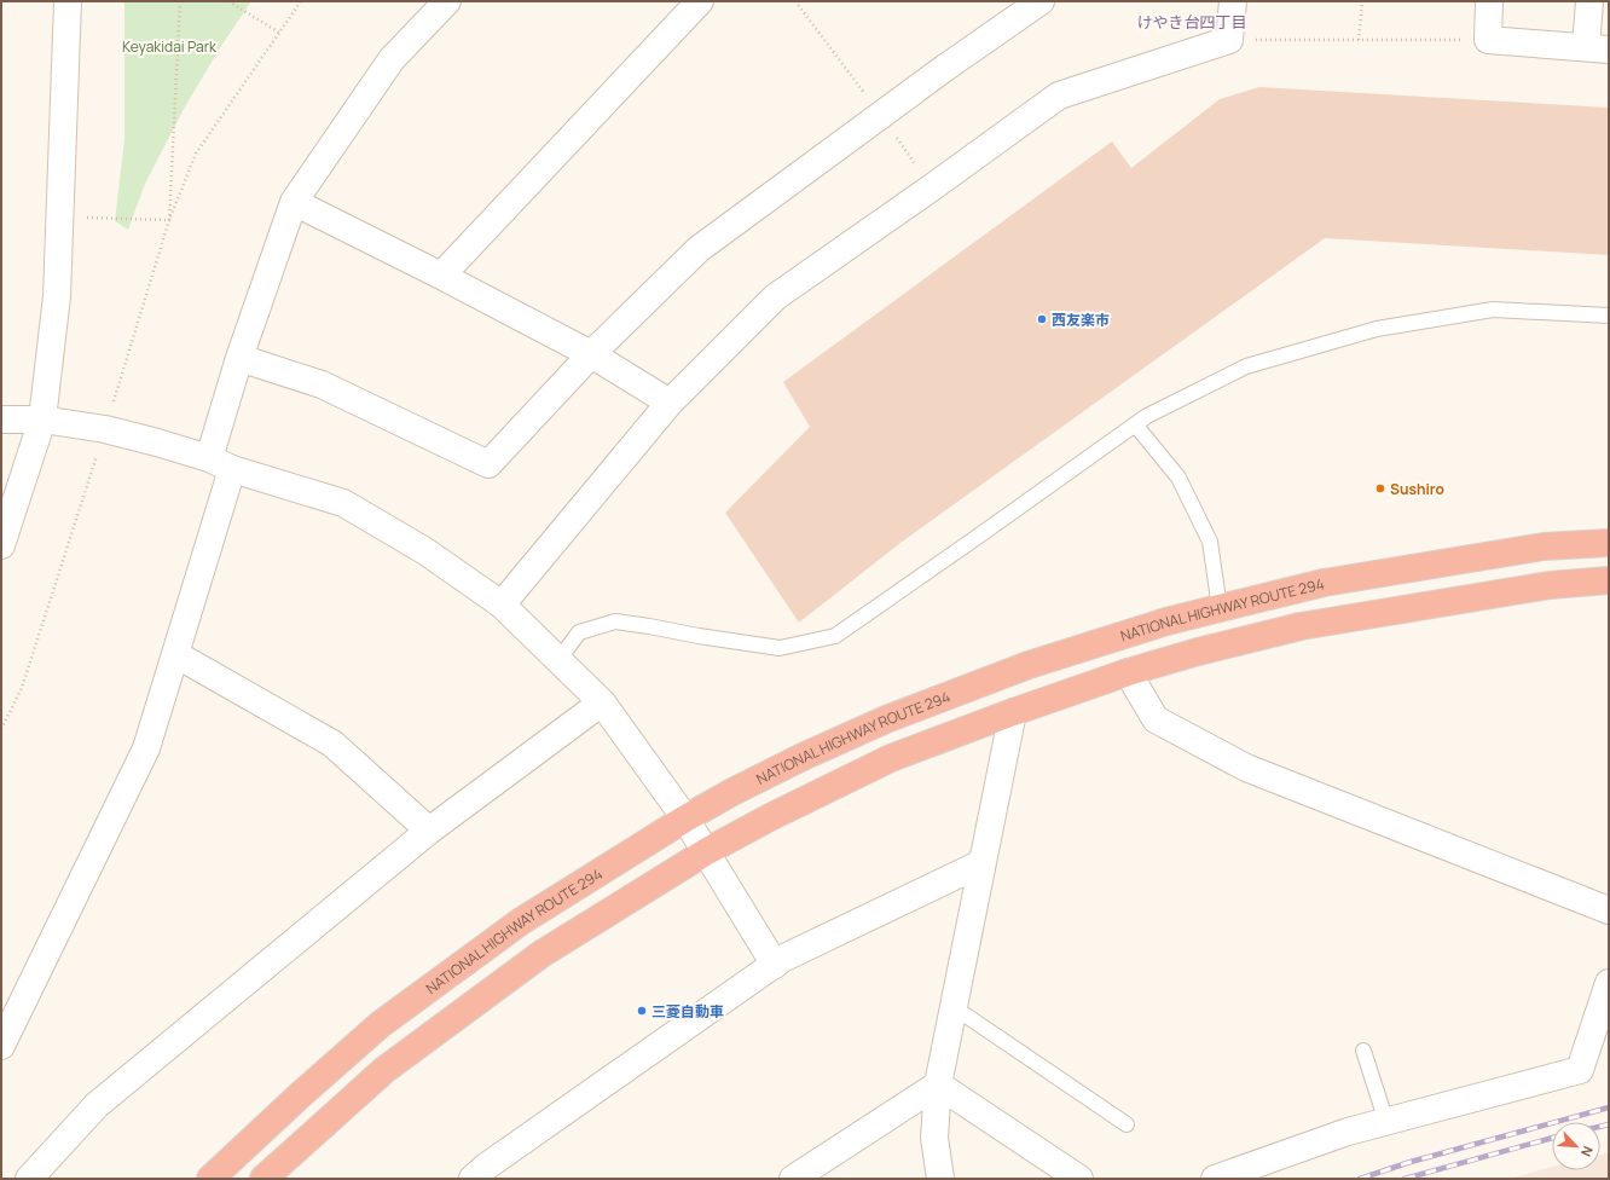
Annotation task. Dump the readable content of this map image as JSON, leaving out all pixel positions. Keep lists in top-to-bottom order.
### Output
{
  "streets": {
    "highway": ["NATIONAL HIGHWAY ROUTE 294"]
  },
  "districts": ["けやき台四丁目"],
  "parks": ["Keyakidai Park"],
  "places": ["西友楽市", "Sushiro", "三菱自動車"],
  "north": "bottom right"
}
